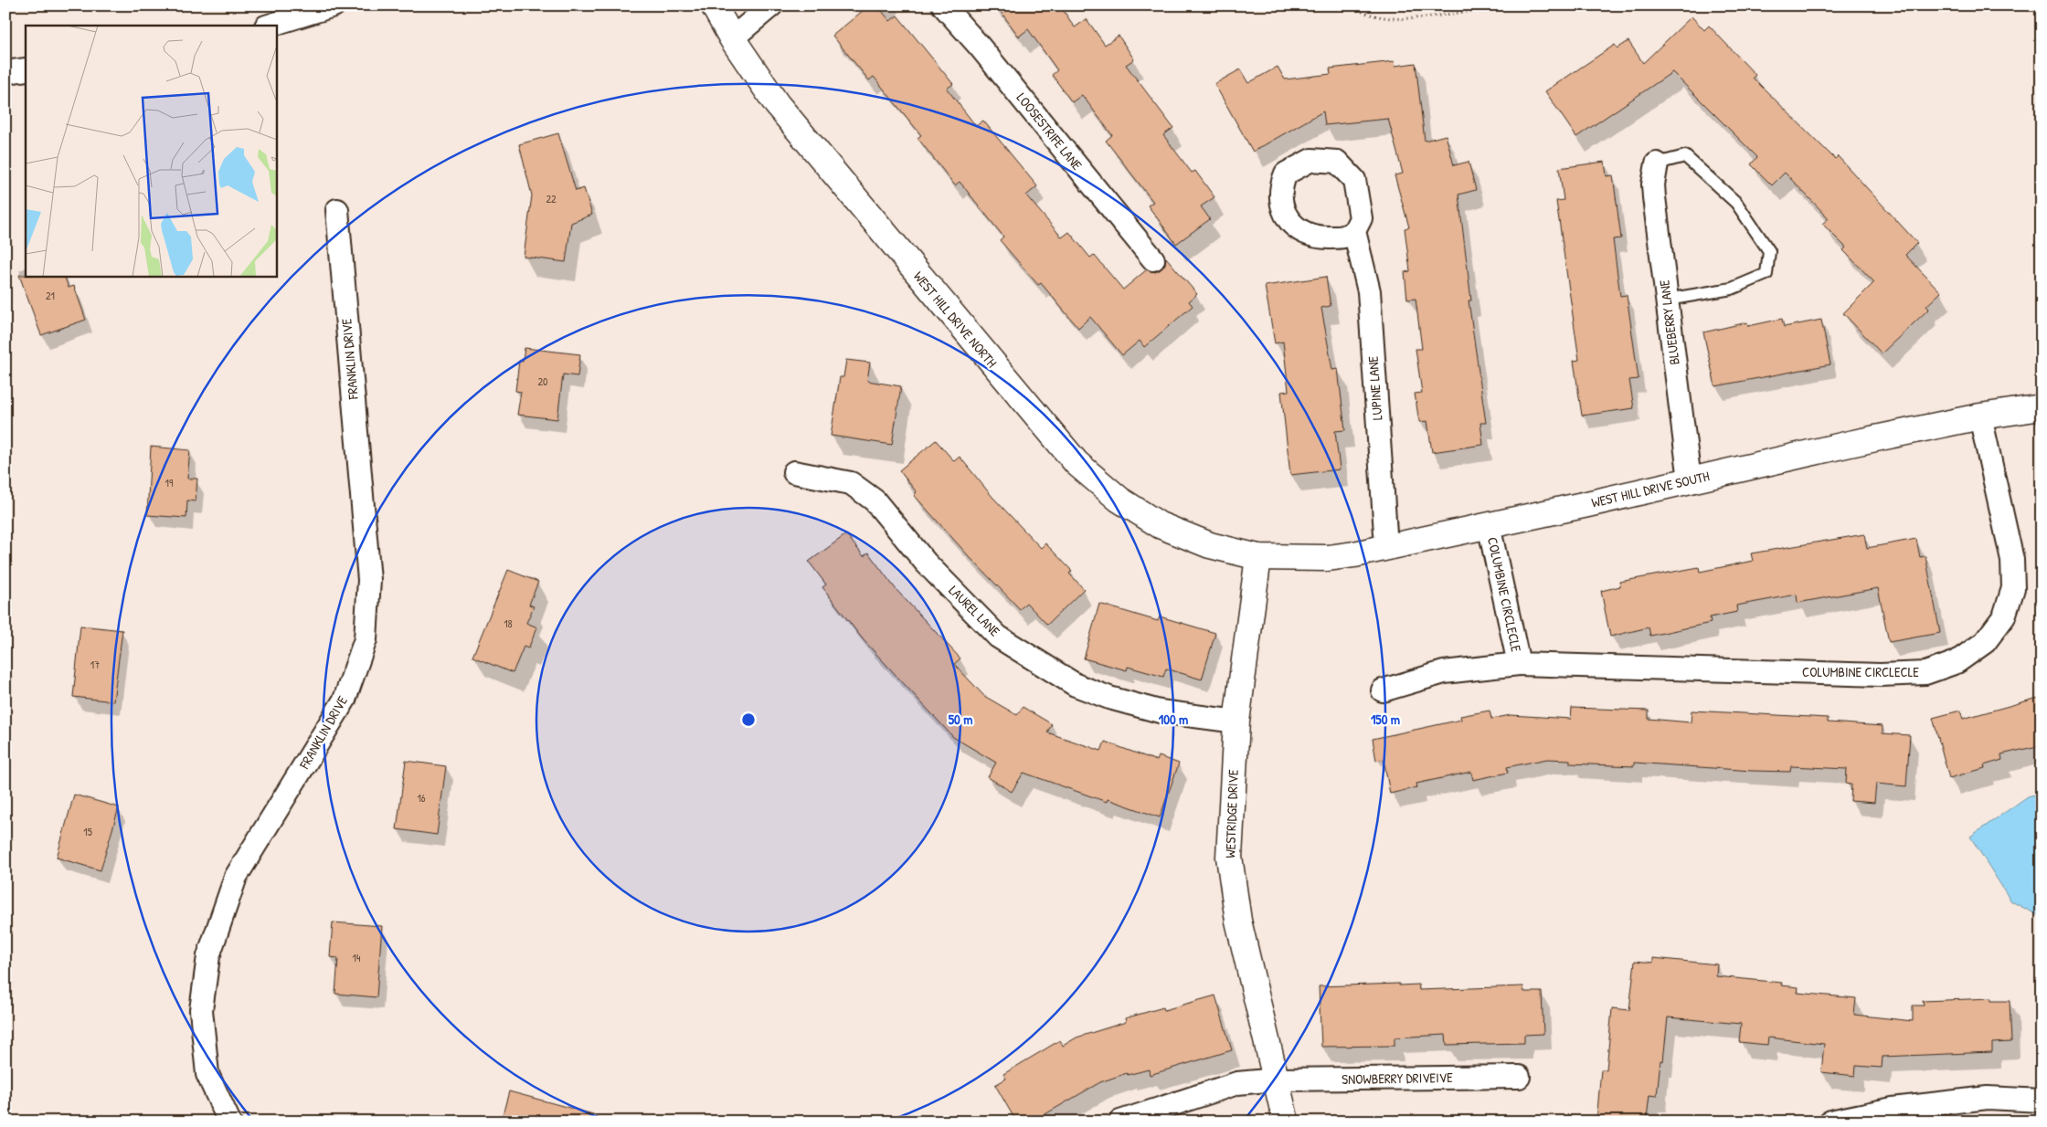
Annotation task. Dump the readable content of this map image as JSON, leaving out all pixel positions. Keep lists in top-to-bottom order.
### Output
{
  "streets": {
    "street": [
      "LOOSESTRIFE LANE",
      "WEST HILL DRIVE NORTH",
      "BLUEBERRY LANE",
      "FRANKLIN DRIVE",
      "LUPINE LANE",
      "WEST HILL DRIVE SOUTH",
      "COLUMBINE CIRCLECLE",
      "LAUREL LANE",
      "WESTRIDGE DRIVE",
      "SNOWBERRY DRIVEIVE"
    ]
  },
  "crossings": [
    ["WEST HILL DRIVE NORTH", "WEST HILL DRIVE SOUTH"],
    ["WEST HILL DRIVE NORTH", "WESTRIDGE DRIVE"],
    ["BLUEBERRY LANE", "WEST HILL DRIVE SOUTH"],
    ["LUPINE LANE", "WEST HILL DRIVE SOUTH"],
    ["WEST HILL DRIVE SOUTH", "COLUMBINE CIRCLECLE"],
    ["WEST HILL DRIVE SOUTH", "WESTRIDGE DRIVE"],
    ["LAUREL LANE", "WESTRIDGE DRIVE"],
    ["WESTRIDGE DRIVE", "SNOWBERRY DRIVEIVE"]
  ],
  "house_numbers": [
    "22",
    "21",
    "20",
    "19",
    "18",
    "17",
    "16",
    "15",
    "14"
  ],
  "rings": ["50 m", "100 m", "150 m"]
}
